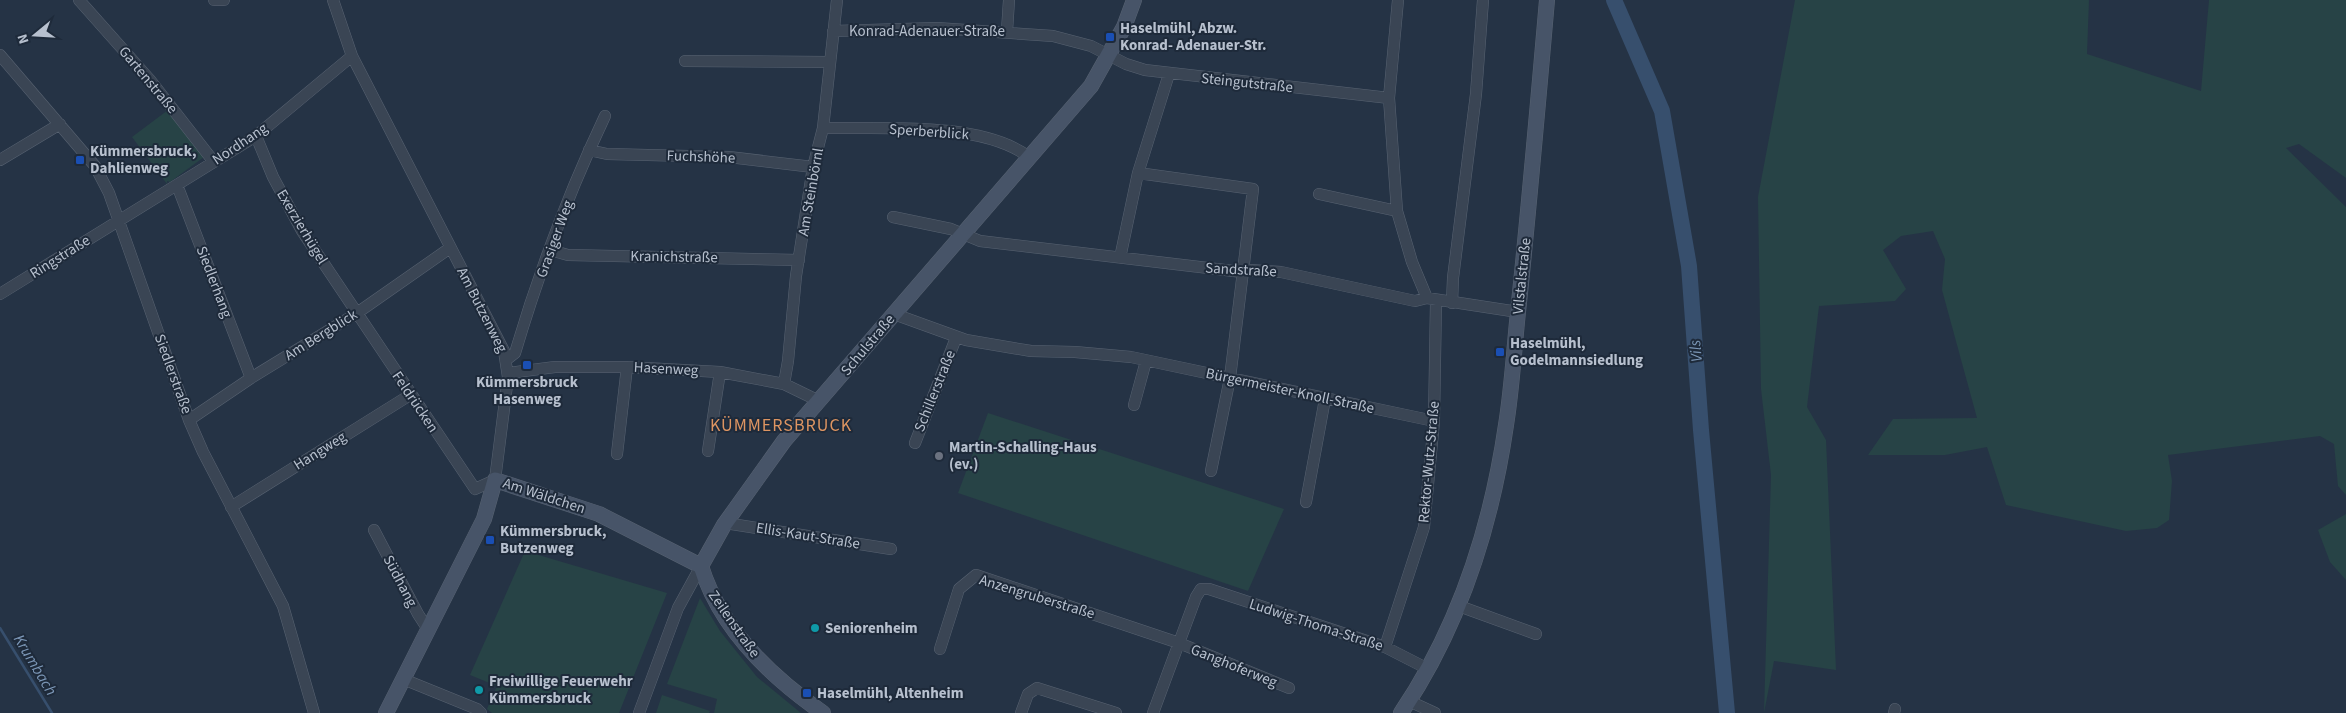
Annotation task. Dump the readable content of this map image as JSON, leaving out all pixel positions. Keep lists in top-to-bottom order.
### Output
{
  "streets": {
    "street": [
      "Konrad-Adenauer-Straße",
      "Gartenstraße",
      "Steingutstraße",
      "Sperberblick",
      "Nordhang",
      "Fuchshöhe",
      "Am Steinbörnl",
      "Exerzierhügel",
      "Grasiger Weg",
      "Ringstraße",
      "Kranichstraße",
      "Sandstraße",
      "Vilstalstraße",
      "Siedlerhang",
      "Am Butzenweg",
      "Am Bergblick",
      "Schulstraße",
      "Hasenweg",
      "Siedlerstraße",
      "Schillerstraße",
      "Bürgermeister-Knoll-Straße",
      "Feldrücken",
      "Hangweg",
      "Rektor-Wutz-Straße",
      "Am Wäldchen",
      "Ellis-Kaut-Straße",
      "Südhang",
      "Anzengruberstraße",
      "Zeilenstraße",
      "Ludwig-Thoma-Straße",
      "Ganghoferweg"
    ]
  },
  "crossings": [
    ["Konrad-Adenauer-Straße", "Steingutstraße"],
    ["Konrad-Adenauer-Straße", "Am Steinbörnl"],
    ["Konrad-Adenauer-Straße", "Schulstraße"],
    ["Gartenstraße", "Nordhang"],
    ["Steingutstraße", "Schulstraße"],
    ["Sperberblick", "Am Steinbörnl"],
    ["Sperberblick", "Schulstraße"],
    ["Nordhang", "Exerzierhügel"],
    ["Nordhang", "Ringstraße"],
    ["Nordhang", "Siedlerhang"],
    ["Nordhang", "Am Butzenweg"],
    ["Nordhang", "Siedlerstraße"],
    ["Fuchshöhe", "Am Steinbörnl"],
    ["Fuchshöhe", "Grasiger Weg"],
    ["Am Steinbörnl", "Kranichstraße"],
    ["Am Steinbörnl", "Hasenweg"],
    ["Exerzierhügel", "Am Bergblick"],
    ["Exerzierhügel", "Feldrücken"],
    ["Grasiger Weg", "Kranichstraße"],
    ["Grasiger Weg", "Am Butzenweg"],
    ["Ringstraße", "Siedlerstraße"],
    ["Sandstraße", "Vilstalstraße"],
    ["Sandstraße", "Schulstraße"],
    ["Sandstraße", "Rektor-Wutz-Straße"],
    ["Vilstalstraße", "Ludwig-Thoma-Straße"],
    ["Siedlerhang", "Am Bergblick"],
    ["Am Butzenweg", "Am Bergblick"],
    ["Am Butzenweg", "Hasenweg"],
    ["Am Butzenweg", "Feldrücken"],
    ["Am Butzenweg", "Am Wäldchen"],
    ["Am Butzenweg", "Südhang"],
    ["Am Bergblick", "Siedlerstraße"],
    ["Am Bergblick", "Feldrücken"],
    ["Schulstraße", "Hasenweg"],
    ["Schulstraße", "Bürgermeister-Knoll-Straße"],
    ["Schulstraße", "Am Wäldchen"],
    ["Schulstraße", "Ellis-Kaut-Straße"],
    ["Schulstraße", "Zeilenstraße"],
    ["Siedlerstraße", "Hangweg"],
    ["Schillerstraße", "Bürgermeister-Knoll-Straße"],
    ["Bürgermeister-Knoll-Straße", "Rektor-Wutz-Straße"],
    ["Feldrücken", "Hangweg"],
    ["Rektor-Wutz-Straße", "Ludwig-Thoma-Straße"],
    ["Am Wäldchen", "Zeilenstraße"],
    ["Anzengruberstraße", "Ludwig-Thoma-Straße"],
    ["Anzengruberstraße", "Ganghoferweg"],
    ["Ludwig-Thoma-Straße", "Ganghoferweg"]
  ],
  "districts": ["KÜMMERSBRUCK"],
  "water": ["Vils", "Krumbach"],
  "places": {
    "transit": [
      "Haselmühl, Abzw. Konrad- Adenauer-Str.",
      "Kümmersbruck, Dahlienweg",
      "Haselmühl, Godelmannsiedlung",
      "Kümmersbruck Hasenweg",
      "Kümmersbruck, Butzenweg",
      "Haselmühl, Altenheim"
    ],
    "other": ["Martin-Schalling-Haus (ev.)", "Seniorenheim", "Freiwillige Feuerwehr Kümmersbruck"]
  },
  "north": "left"
}
